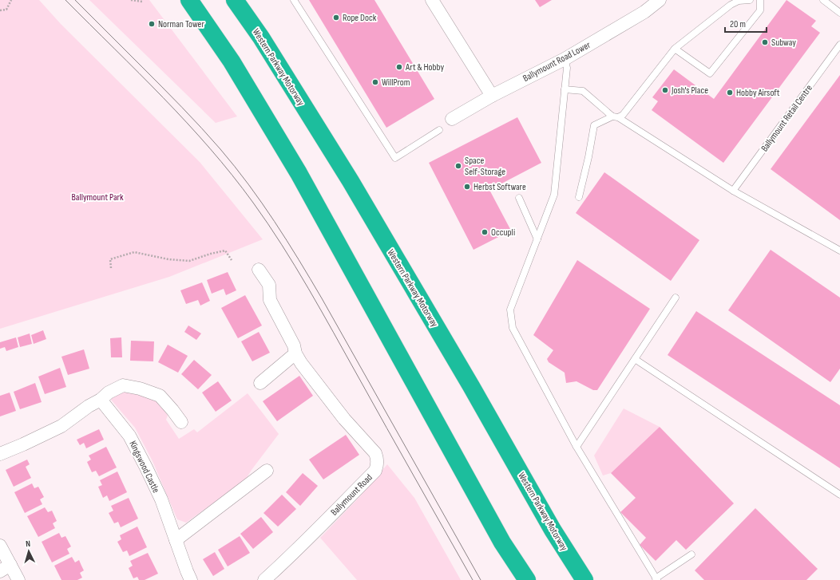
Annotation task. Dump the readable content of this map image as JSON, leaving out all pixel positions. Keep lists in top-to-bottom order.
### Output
{
  "streets": {
    "highway": ["Western Parkway Motorway"],
    "street": ["Ballymount Road Lower", "Kingswood Castle", "Ballymount Road"],
    "lane": ["Ballymount Retail Centre"]
  },
  "parks": ["Ballymount Park"],
  "places": [
    "Rope Dock",
    "Norman Tower",
    "Subway",
    "Art & Hobby",
    "WillProm",
    "Josh's Place",
    "Hobby Airsoft",
    "Space Self-Storage",
    "Herbst Software",
    "Occupli"
  ],
  "scale_bar": "20 m",
  "north": "top"
}
